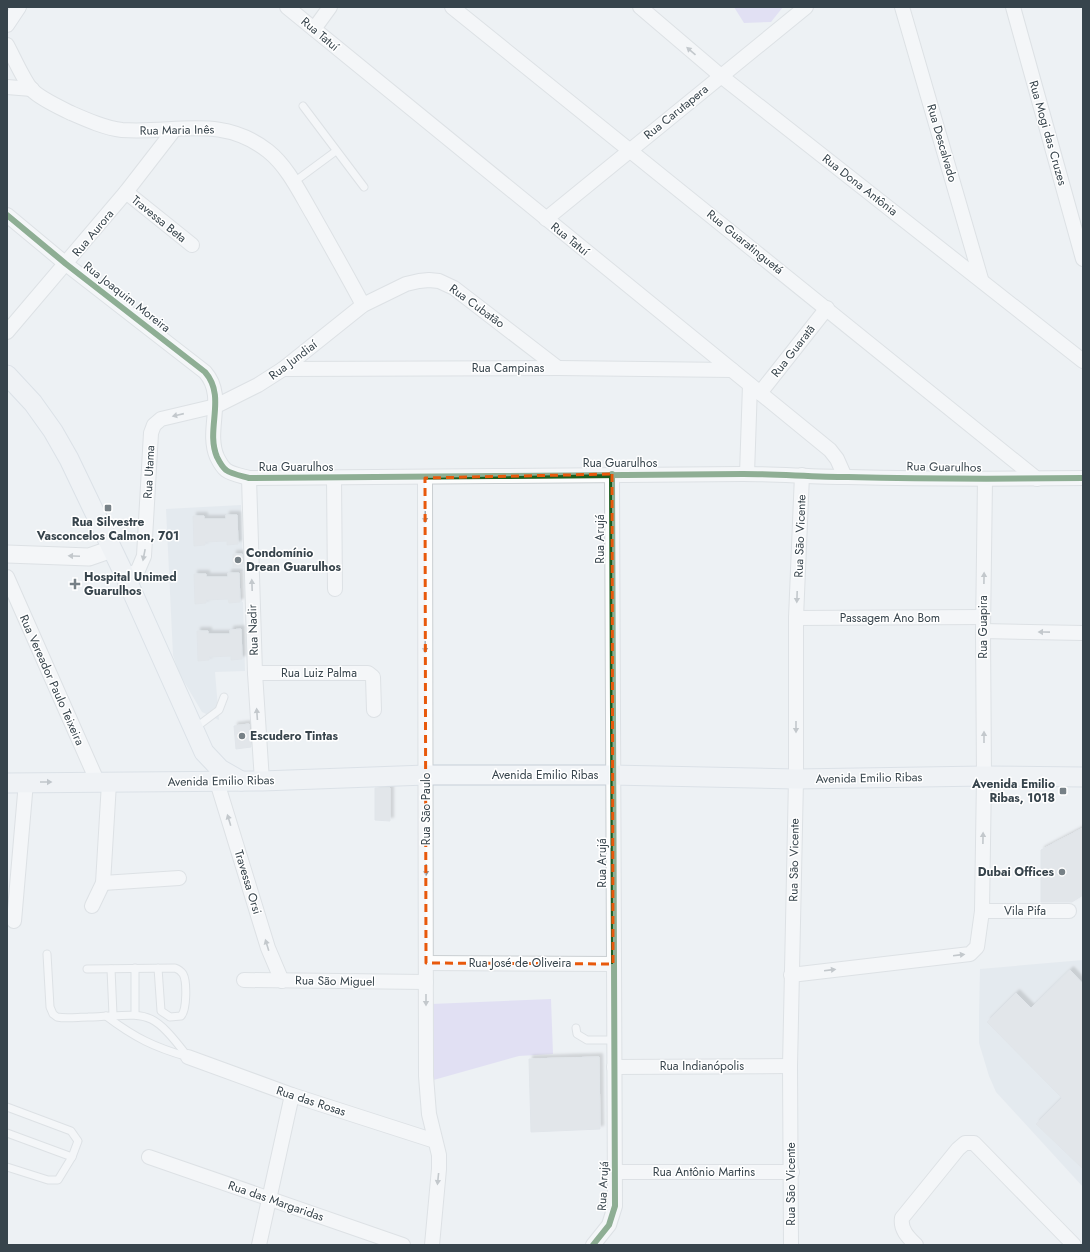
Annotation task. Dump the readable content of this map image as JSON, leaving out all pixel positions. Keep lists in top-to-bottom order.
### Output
{
  "streets": {
    "main road": ["Avenida Emilio Ribas"],
    "street": [
      "Rua Tatuí",
      "Rua Carutapera",
      "Rua Maria Inês",
      "Rua Mogi das Cruzes",
      "Rua Descalvado",
      "Rua Dona Antônia",
      "Travessa Beta",
      "Rua Aurora",
      "Rua Guaratinguetá",
      "Rua Joaquim Moreira",
      "Rua Cubatão",
      "Rua Guaratã",
      "Rua Jundiaí",
      "Rua Campinas",
      "Rua Guarulhos",
      "Rua Utama",
      "Rua São Vicente",
      "Rua Arujá",
      "Passagem Ano Bom",
      "Rua Guapira",
      "Rua Nadir",
      "Rua Luiz Palma",
      "Rua Vereador Paulo Teixeira",
      "Rua São Paulo",
      "Travessa Orsi",
      "Vila Pifa",
      "Rua José de Oliveira",
      "Rua São Miguel",
      "Rua Indianópolis",
      "Rua das Rosas",
      "Rua Antônio Martins",
      "Rua das Margaridas"
    ]
  },
  "crossings": [
    ["Rua Tatuí", "Rua Carutapera"],
    ["Rua Tatuí", "Rua Guaratã"],
    ["Rua Tatuí", "Rua Campinas"],
    ["Rua Tatuí", "Rua Guarulhos"],
    ["Rua Carutapera", "Rua Dona Antônia"],
    ["Rua Carutapera", "Rua Guaratinguetá"],
    ["Rua Maria Inês", "Rua Aurora"],
    ["Rua Maria Inês", "Rua Cubatão"],
    ["Rua Maria Inês", "Rua Jundiaí"],
    ["Rua Descalvado", "Rua Dona Antônia"],
    ["Travessa Beta", "Rua Aurora"],
    ["Rua Aurora", "Rua Joaquim Moreira"],
    ["Rua Guaratinguetá", "Rua Guaratã"],
    ["Rua Guaratinguetá", "Rua Guarulhos"],
    ["Rua Joaquim Moreira", "Rua Jundiaí"],
    ["Rua Joaquim Moreira", "Rua Guarulhos"],
    ["Rua Joaquim Moreira", "Rua Utama"],
    ["Rua Cubatão", "Rua Jundiaí"],
    ["Rua Cubatão", "Rua Campinas"],
    ["Rua Jundiaí", "Rua Campinas"],
    ["Rua Jundiaí", "Rua Guarulhos"],
    ["Rua Jundiaí", "Rua Utama"],
    ["Rua Guarulhos", "Rua Utama"],
    ["Rua Guarulhos", "Rua São Vicente"],
    ["Rua Guarulhos", "Rua Arujá"],
    ["Rua Guarulhos", "Rua Guapira"],
    ["Rua Guarulhos", "Rua Nadir"],
    ["Rua Guarulhos", "Rua São Paulo"],
    ["Rua São Vicente", "Passagem Ano Bom"],
    ["Rua São Vicente", "Rua Guapira"],
    ["Rua São Vicente", "Avenida Emilio Ribas"],
    ["Rua São Vicente", "Rua Indianópolis"],
    ["Rua São Vicente", "Rua Antônio Martins"],
    ["Rua Arujá", "Avenida Emilio Ribas"],
    ["Rua Arujá", "Rua José de Oliveira"],
    ["Rua Arujá", "Rua Indianópolis"],
    ["Rua Arujá", "Rua Antônio Martins"],
    ["Passagem Ano Bom", "Rua Guapira"],
    ["Rua Guapira", "Avenida Emilio Ribas"],
    ["Rua Guapira", "Vila Pifa"],
    ["Rua Nadir", "Rua Luiz Palma"],
    ["Rua Nadir", "Avenida Emilio Ribas"],
    ["Rua Vereador Paulo Teixeira", "Avenida Emilio Ribas"],
    ["Avenida Emilio Ribas", "Rua São Paulo"],
    ["Avenida Emilio Ribas", "Travessa Orsi"],
    ["Rua São Paulo", "Rua José de Oliveira"],
    ["Rua São Paulo", "Rua São Miguel"],
    ["Rua São Paulo", "Rua das Rosas"],
    ["Travessa Orsi", "Rua São Miguel"]
  ],
  "one_way": [
    "Rua Utama",
    "Rua São Vicente",
    "Rua Guapira",
    "Rua São Paulo",
    "Travessa Orsi"
  ],
  "places": {
    "transit": ["Rua Silvestre Vasconcelos Calmon, 701", "Avenida Emilio Ribas, 1018"],
    "other": ["Condomínio Drean Guarulhos", "Escudero Tintas", "Dubai Offices"],
    "health": ["Hospital Unimed Guarulhos"]
  }
}
